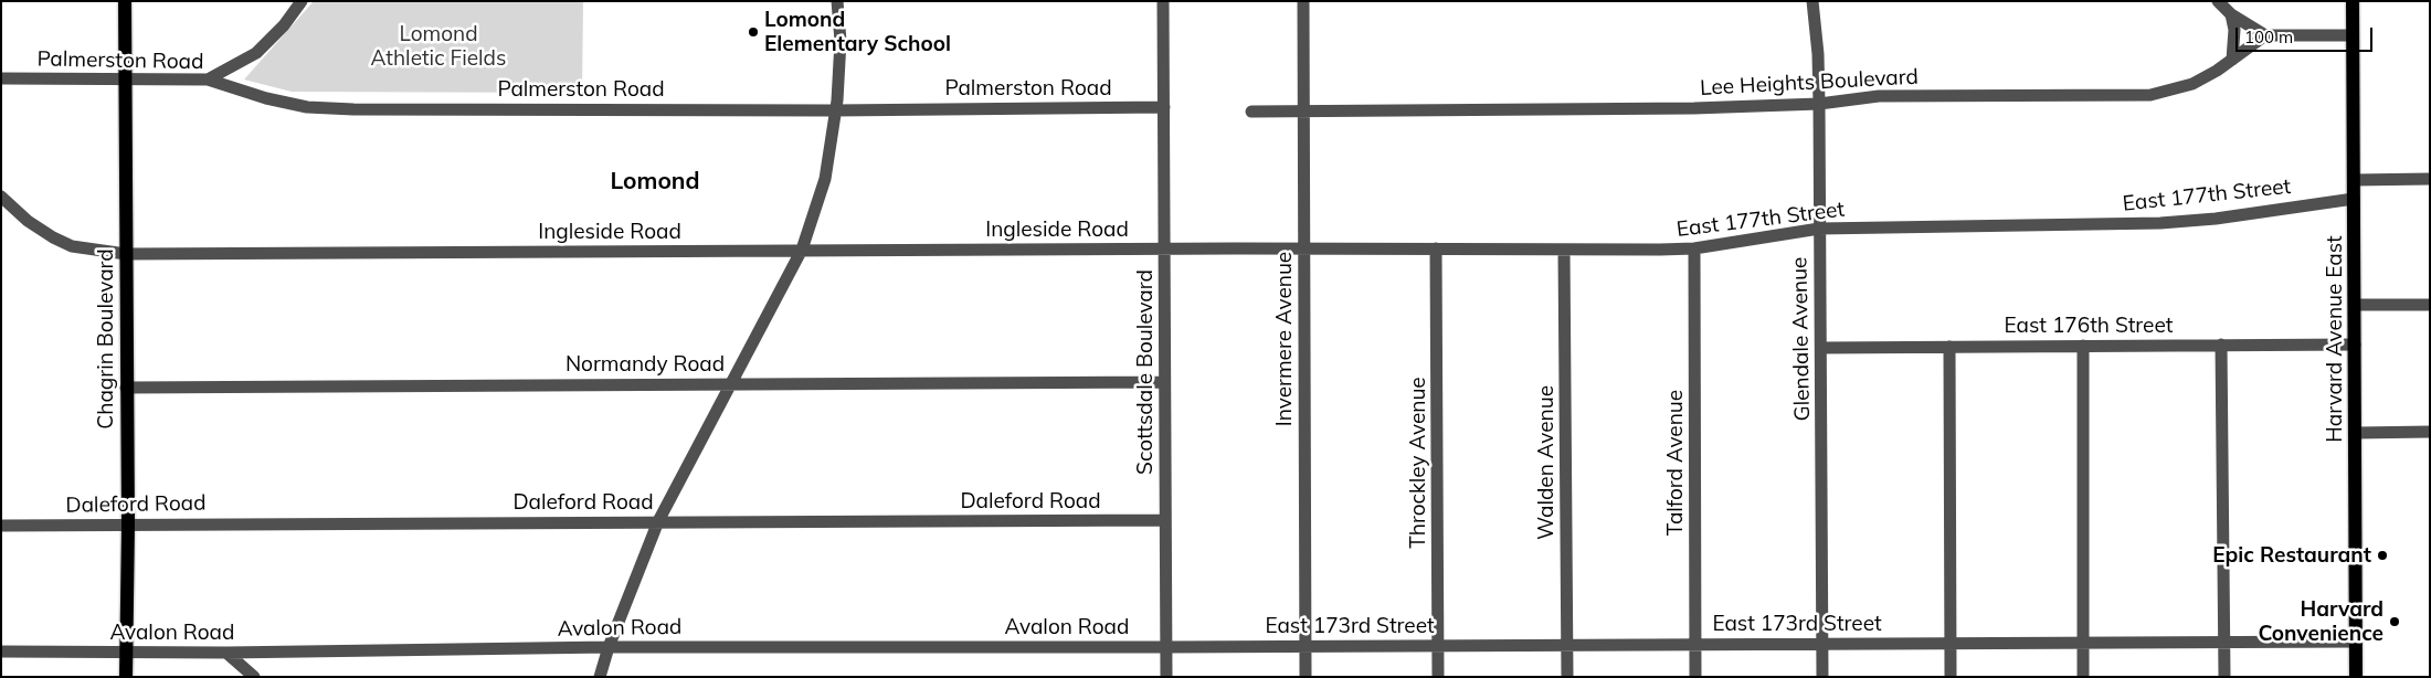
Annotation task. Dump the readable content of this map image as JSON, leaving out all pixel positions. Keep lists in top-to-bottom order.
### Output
{
  "streets": {
    "main road": ["Chagrin Boulevard", "Harvard Avenue East"],
    "street": [
      "Palmerston Road",
      "Lee Heights Boulevard",
      "East 177th Street",
      "Ingleside Road",
      "East 176th Street",
      "Invermere Avenue",
      "Glendale Avenue",
      "Normandy Road",
      "Scottsdale Boulevard",
      "Throckley Avenue",
      "Walden Avenue",
      "Talford Avenue",
      "Daleford Road",
      "East 173rd Street",
      "Avalon Road"
    ]
  },
  "crossings": [
    ["Palmerston Road", "Chagrin Boulevard"],
    ["Palmerston Road", "Scottsdale Boulevard"],
    ["Lee Heights Boulevard", "Invermere Avenue"],
    ["Lee Heights Boulevard", "Glendale Avenue"],
    ["East 177th Street", "Ingleside Road"],
    ["East 177th Street", "Invermere Avenue"],
    ["East 177th Street", "Glendale Avenue"],
    ["East 177th Street", "Harvard Avenue East"],
    ["East 177th Street", "Throckley Avenue"],
    ["East 177th Street", "Walden Avenue"],
    ["East 177th Street", "Talford Avenue"],
    ["Ingleside Road", "Chagrin Boulevard"],
    ["Ingleside Road", "Scottsdale Boulevard"],
    ["East 176th Street", "Glendale Avenue"],
    ["East 176th Street", "Harvard Avenue East"],
    ["Chagrin Boulevard", "Normandy Road"],
    ["Chagrin Boulevard", "Daleford Road"],
    ["Chagrin Boulevard", "Avalon Road"],
    ["Invermere Avenue", "East 173rd Street"],
    ["Glendale Avenue", "East 173rd Street"],
    ["Harvard Avenue East", "East 173rd Street"],
    ["Normandy Road", "Scottsdale Boulevard"],
    ["Scottsdale Boulevard", "Daleford Road"],
    ["Scottsdale Boulevard", "Avalon Road"],
    ["Throckley Avenue", "East 173rd Street"],
    ["Walden Avenue", "East 173rd Street"],
    ["Talford Avenue", "East 173rd Street"],
    ["East 173rd Street", "Avalon Road"]
  ],
  "districts": ["Lomond"],
  "parks": ["Lomond Athletic Fields"],
  "places": ["Lomond Elementary School", "Epic Restaurant", "Harvard Convenience"],
  "scale_bar": "100 m"
}
